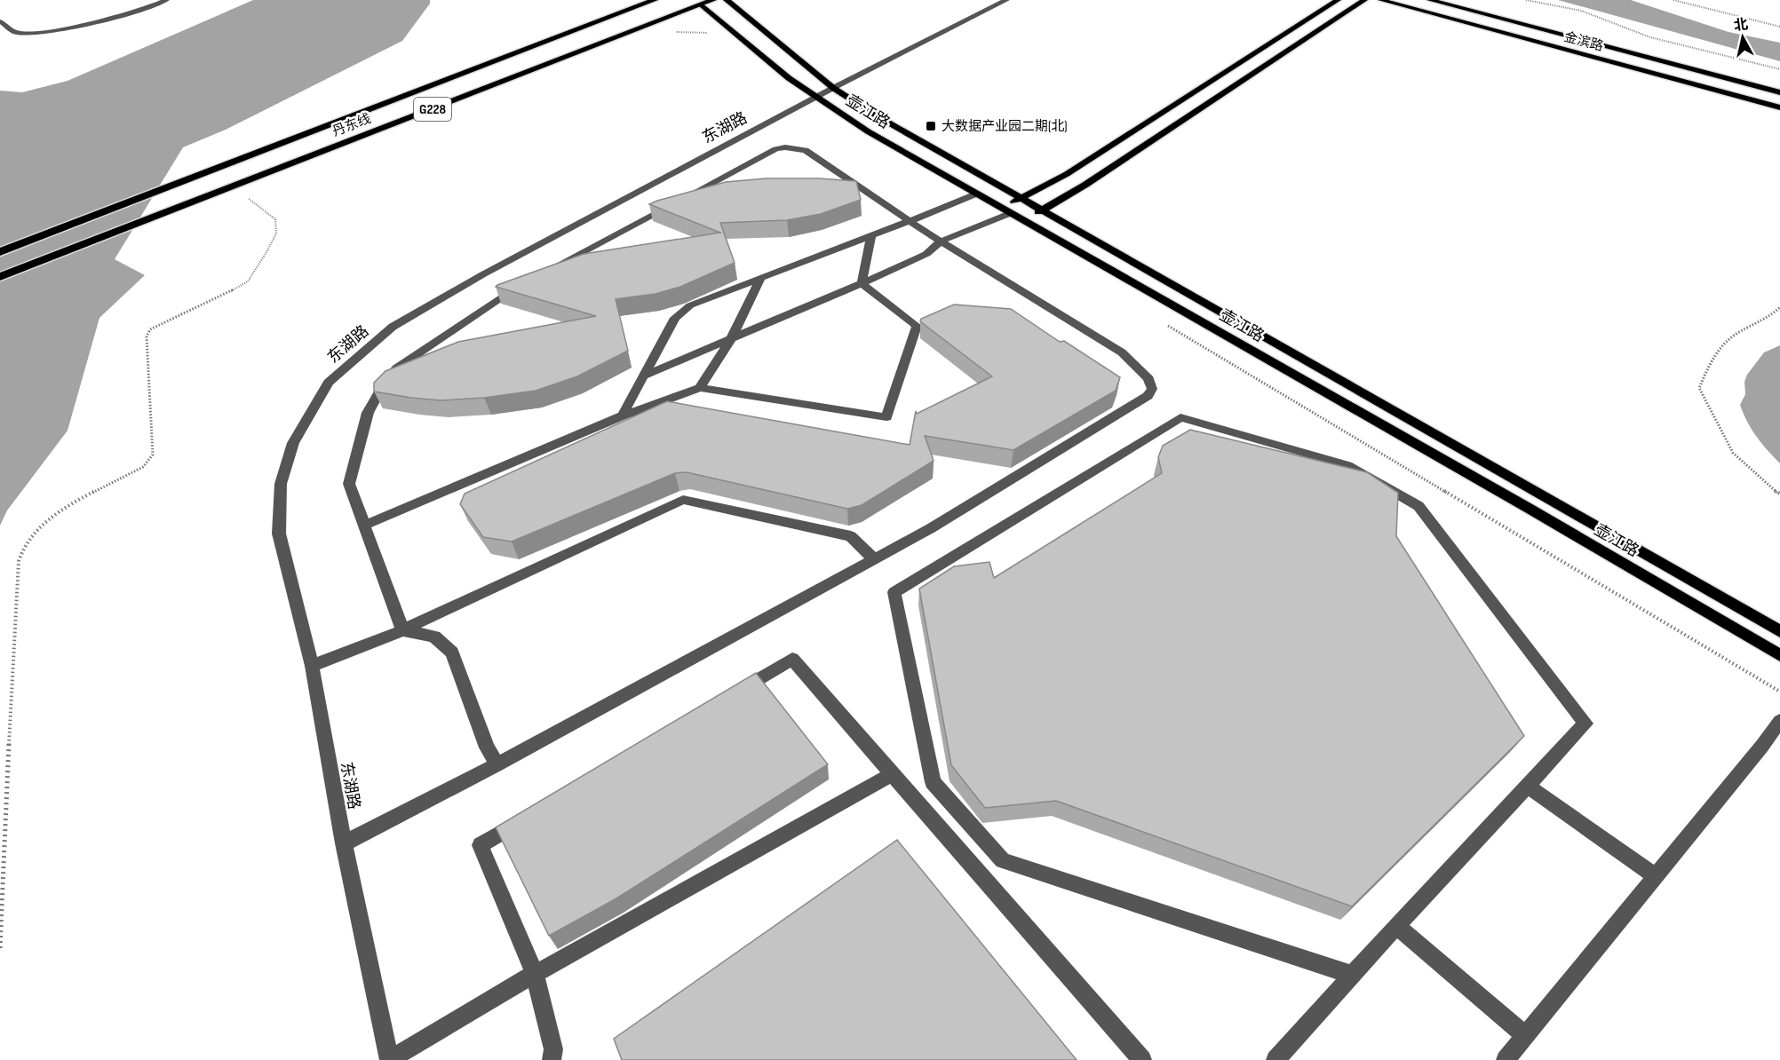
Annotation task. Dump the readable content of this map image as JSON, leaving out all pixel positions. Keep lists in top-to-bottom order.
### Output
{
  "streets": {
    "highway": ["G228", "丹东线"],
    "main road": ["金滨路", "壶江路"],
    "street": ["东湖路"]
  },
  "crossings": [
    ["壶江路", "丹东线"],
    ["壶江路", "东湖路"]
  ],
  "places": {
    "transit": ["大数据产业园二期(北)"]
  },
  "north": "top"
}
